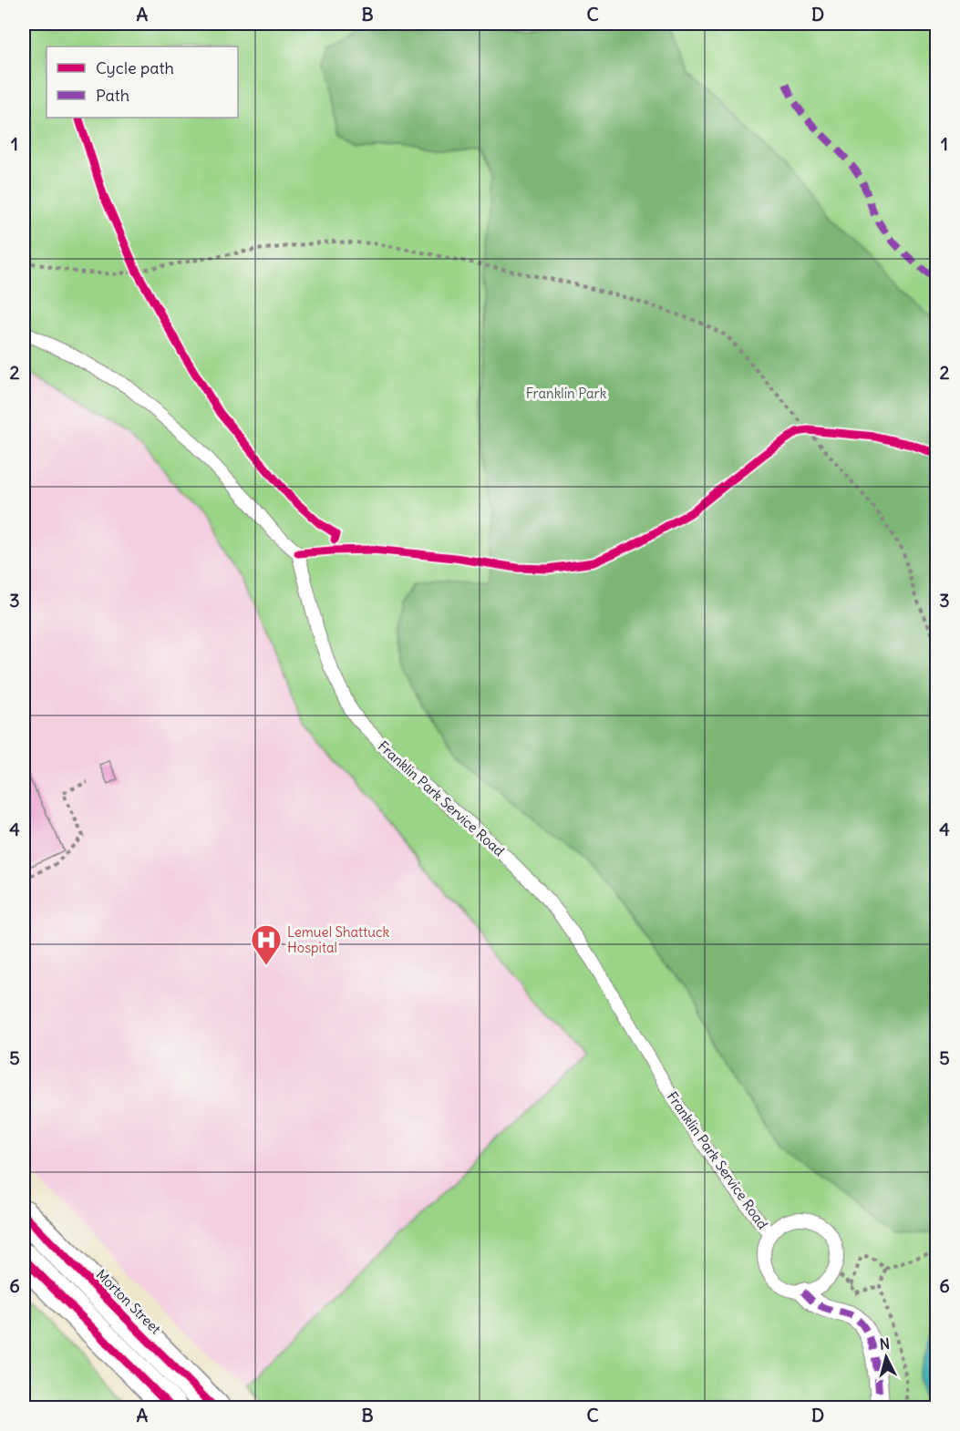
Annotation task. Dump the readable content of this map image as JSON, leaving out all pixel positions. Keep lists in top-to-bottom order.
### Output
{
  "streets": {
    "highway": ["Morton Street"],
    "street": ["Franklin Park Service Road"]
  },
  "parks": ["Franklin Park"],
  "places": {
    "hospital": ["Lemuel Shattuck Hospital"]
  },
  "legend": ["Cycle path", "Path"],
  "north": "top",
  "grid": {
    "columns": [
      "A",
      "B",
      "C",
      "D"
    ],
    "rows": [
      "1",
      "2",
      "3",
      "4",
      "5",
      "6"
    ]
  }
}
